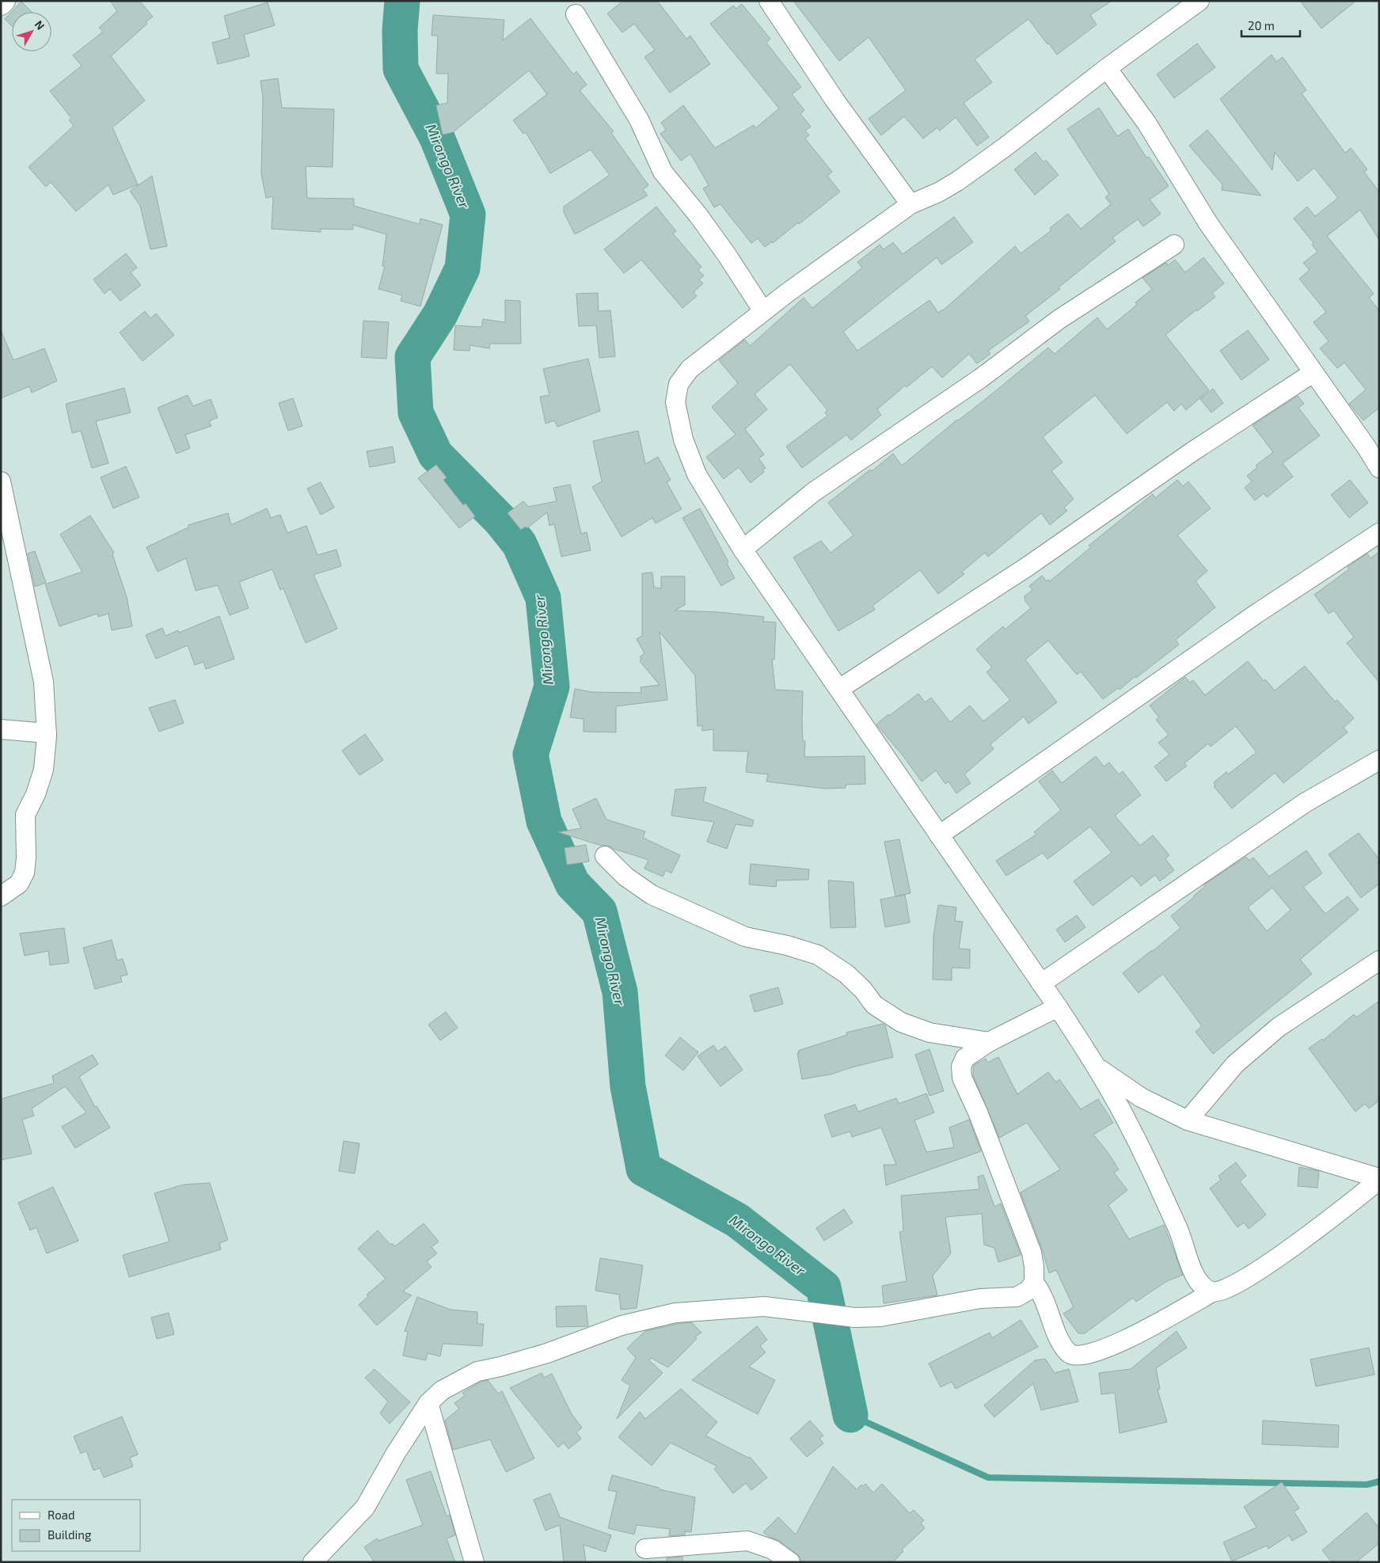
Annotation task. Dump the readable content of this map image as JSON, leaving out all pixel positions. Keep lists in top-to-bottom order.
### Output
{
  "water": ["Mirongo River"],
  "legend": ["Road", "Building"],
  "scale_bar": "20 m",
  "north": "top right"
}
